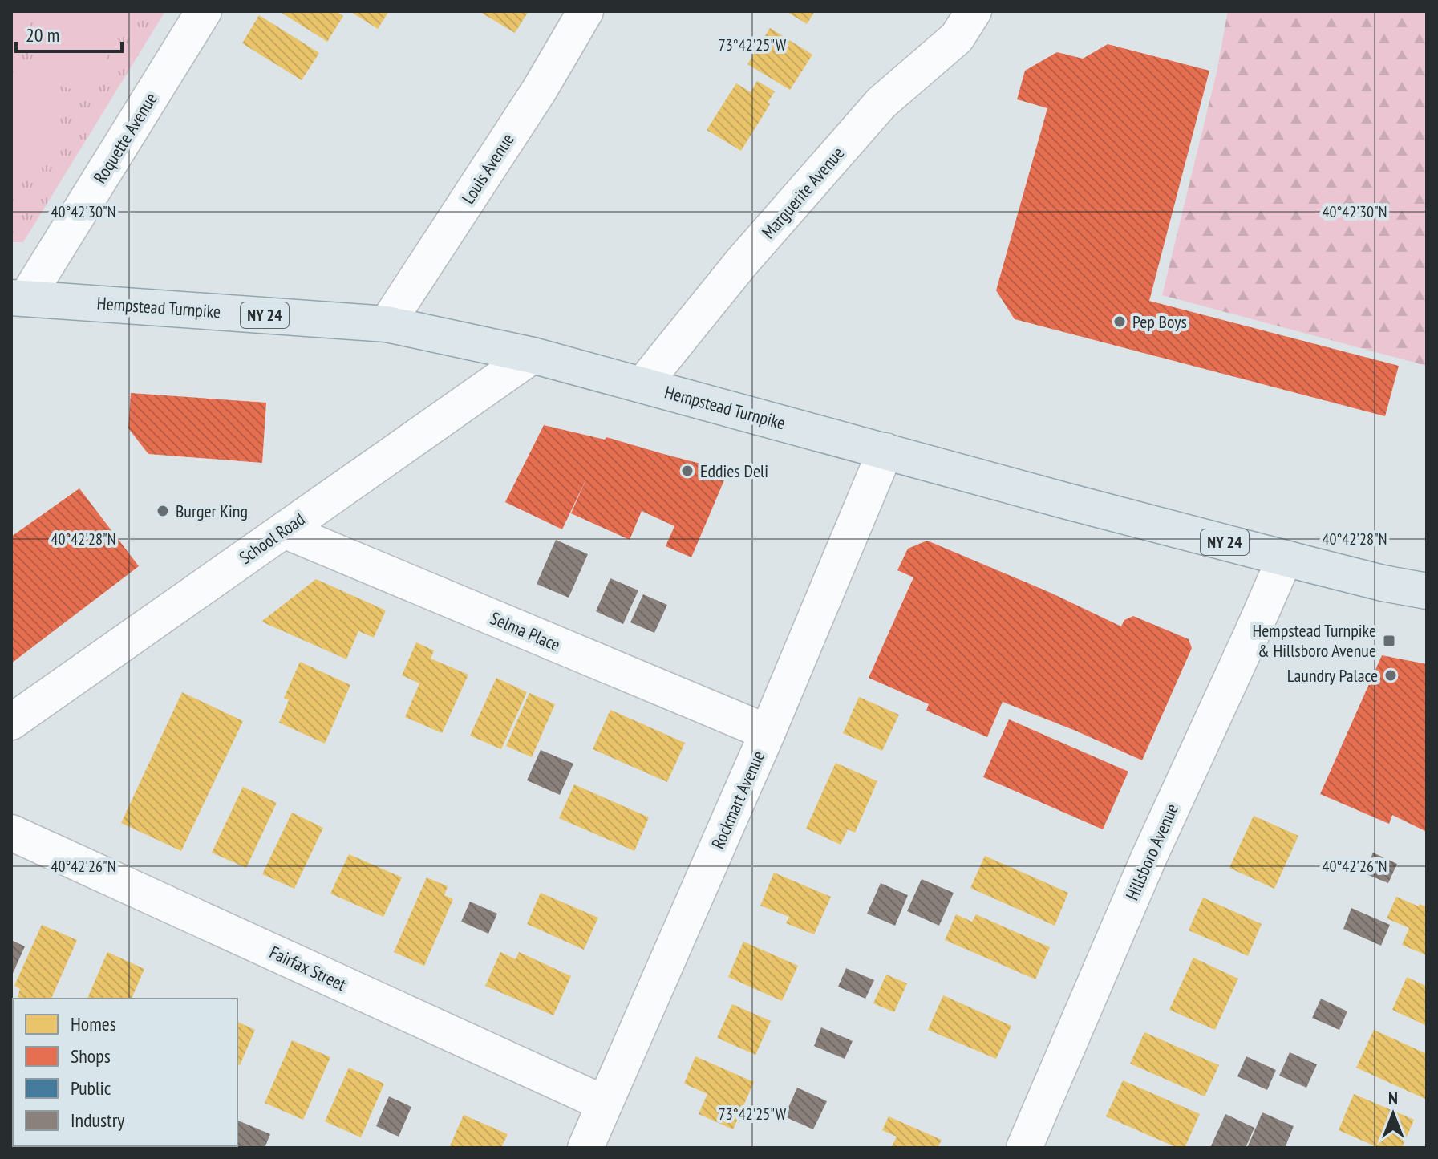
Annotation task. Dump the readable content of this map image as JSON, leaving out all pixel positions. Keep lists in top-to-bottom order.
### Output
{
  "streets": {
    "main road": ["Hempstead Turnpike", "NY 24"],
    "street": [
      "Roquette Avenue",
      "Louis Avenue",
      "Marguerite Avenue",
      "School Road",
      "Selma Place",
      "Rockmart Avenue",
      "Hillsboro Avenue",
      "Fairfax Street"
    ]
  },
  "crossings": [
    ["Roquette Avenue", "Hempstead Turnpike"],
    ["Louis Avenue", "Hempstead Turnpike"],
    ["Marguerite Avenue", "Hempstead Turnpike"],
    ["Hempstead Turnpike", "School Road"],
    ["Hempstead Turnpike", "Rockmart Avenue"],
    ["Hempstead Turnpike", "Hillsboro Avenue"],
    ["School Road", "Selma Place"],
    ["Selma Place", "Rockmart Avenue"],
    ["Rockmart Avenue", "Fairfax Street"]
  ],
  "places": {
    "other": [
      "Pep Boys",
      "Eddies Deli",
      "Burger King",
      "Laundry Palace"
    ],
    "transit": ["Hempstead Turnpike & Hillsboro Avenue"]
  },
  "legend": [
    "Homes",
    "Shops",
    "Public",
    "Industry"
  ],
  "scale_bar": "20 m",
  "north": "top",
  "coordinates": [
    "73°42'25\"W",
    "40°42'30\"N",
    "40°42'28\"N",
    "40°42'26\"N"
  ]
}
